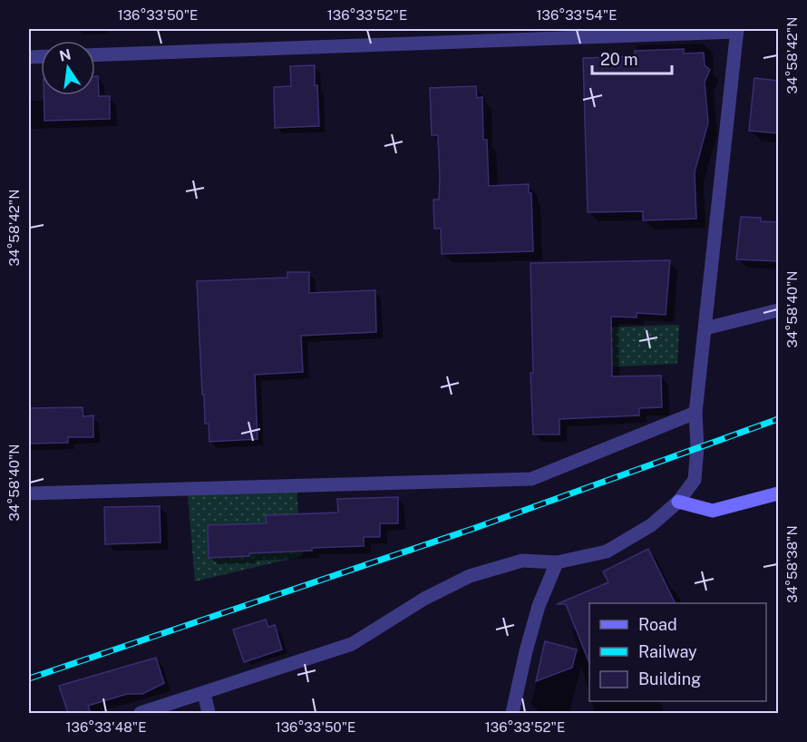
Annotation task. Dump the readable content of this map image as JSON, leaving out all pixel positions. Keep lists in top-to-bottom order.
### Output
{
  "legend": ["Road", "Railway", "Building"],
  "scale_bar": "20 m",
  "north": "top",
  "coordinates": [
    "136°33'50\"E",
    "136°33'52\"E",
    "136°33'54\"E",
    "34°58'42\"N",
    "34°58'40\"N",
    "34°58'38\"N",
    "136°33'48\"E"
  ]
}
